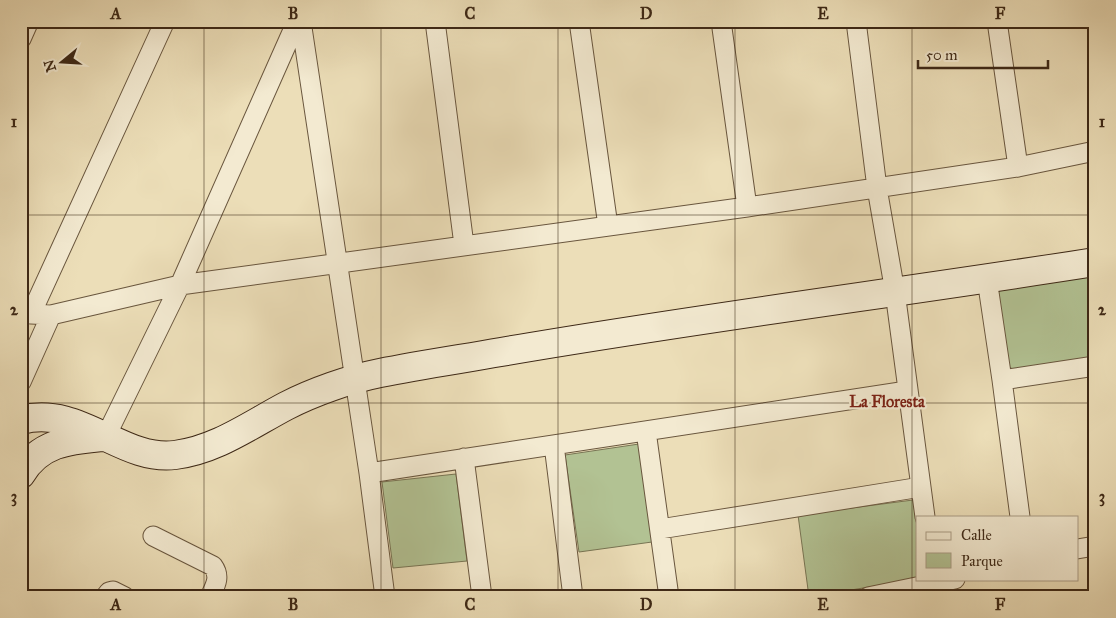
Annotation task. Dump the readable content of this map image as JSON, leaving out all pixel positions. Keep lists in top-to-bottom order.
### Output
{
  "districts": ["La Floresta"],
  "legend": ["Calle", "Parque"],
  "scale_bar": "50 m",
  "north": "left",
  "grid": {
    "columns": [
      "A",
      "B",
      "C",
      "D",
      "E",
      "F"
    ],
    "rows": ["1", "2", "3"]
  }
}
